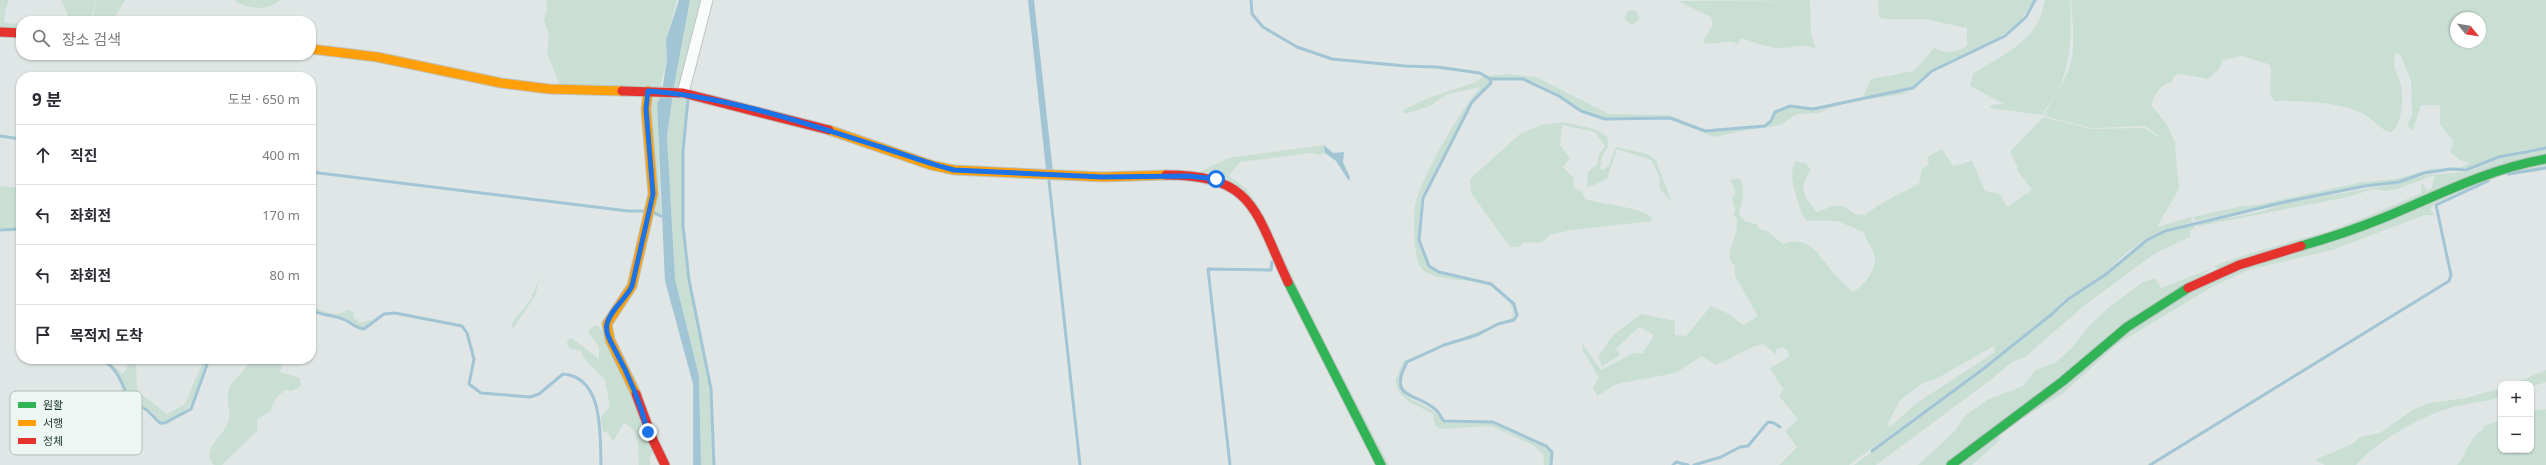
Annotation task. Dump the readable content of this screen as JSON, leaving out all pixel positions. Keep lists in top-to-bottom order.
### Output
{
  "legend": ["원활", "서행", "정체"],
  "north": "bottom right",
  "page": {
    "search": "장소 검색",
    "heading": ["9 분", "도보 · 650 m"],
    "list": [
      ["직진", "400 m"],
      ["좌회전", "170 m"],
      ["좌회전", "80 m"],
      "목적지 도착"
    ],
    "map_buttons": ["+", "−"]
  }
}
